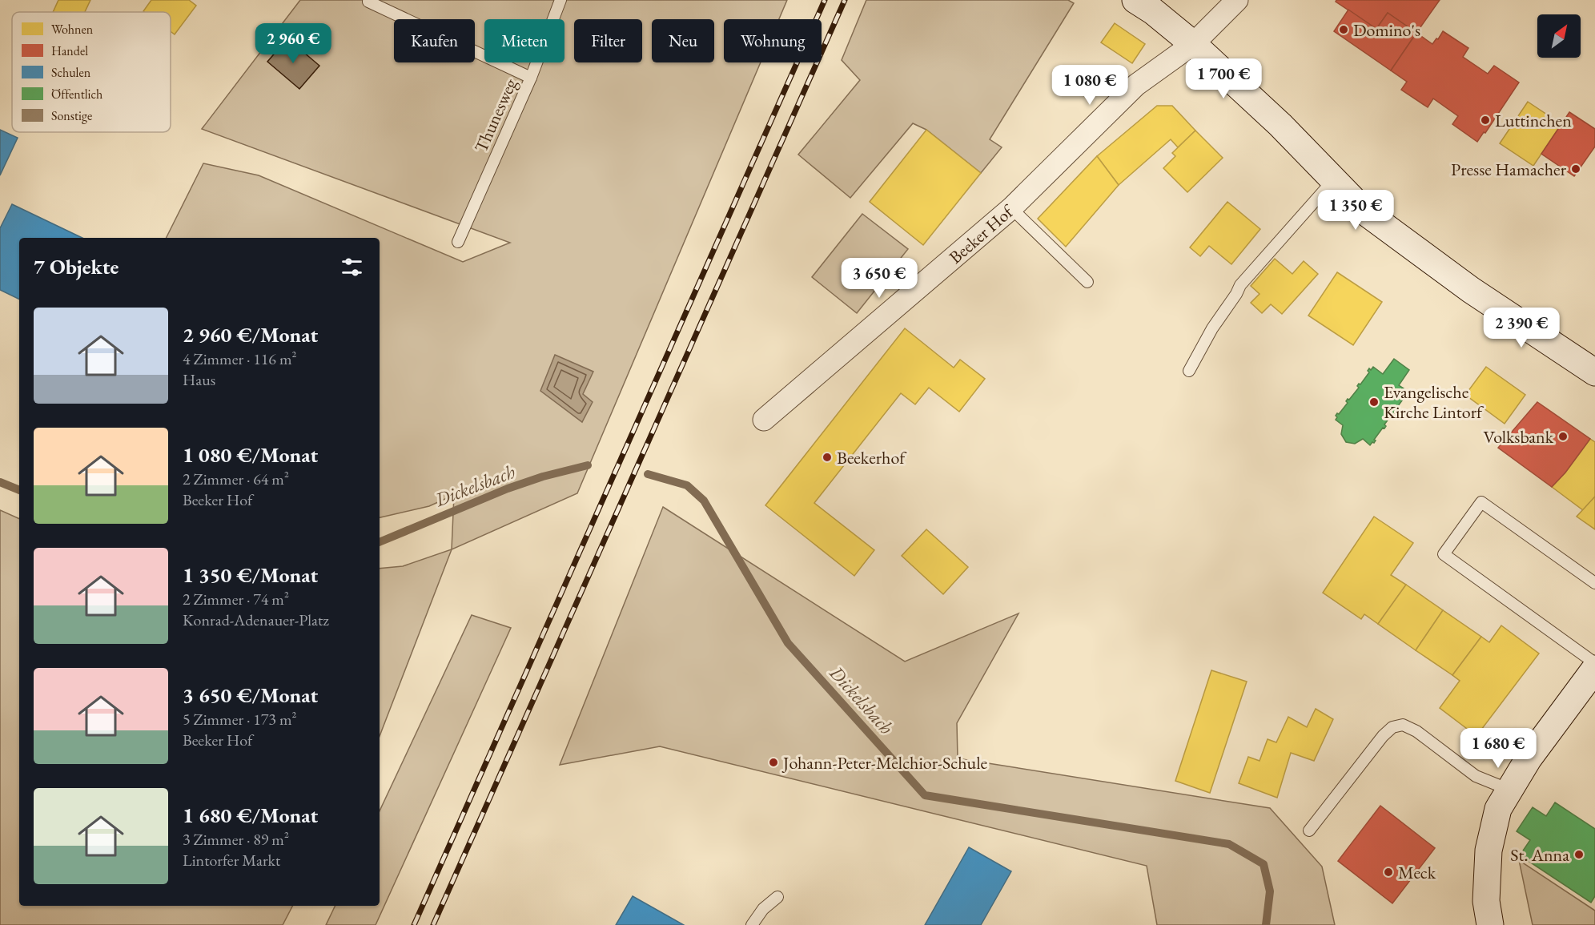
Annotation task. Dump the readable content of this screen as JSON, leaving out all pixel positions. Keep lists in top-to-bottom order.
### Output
{
  "streets": {
    "street": ["Beeker Hof"],
    "lane": ["Thunesweg"]
  },
  "water": ["Dickelsbach"],
  "places": [
    "Domino's",
    "Luttinchen",
    "Presse Hamacher",
    "Evangelische Kirche Lintorf",
    "Volksbank",
    "Beekerhof",
    "Johann-Peter-Melchior-Schule",
    "St. Anna",
    "Meck"
  ],
  "legend": [
    "Wohnen",
    "Handel",
    "Schulen",
    "Öffentlich",
    "Sonstige"
  ],
  "north": "top right",
  "page": {
    "chip": [
      "Kaufen",
      "Mieten",
      "Filter",
      "Neu",
      "Wohnung"
    ],
    "price": [
      "2 960 €",
      "1 700 €",
      "1 080 €",
      "1 350 €",
      "3 650 €",
      "2 390 €",
      "1 680 €"
    ],
    "heading": "7 Objekte",
    "list": [
      {
        "name": "2 960 €/Monat",
        "note": "4 Zimmer · 116 m² · Haus"
      },
      {
        "name": "1 080 €/Monat",
        "note": "2 Zimmer · 64 m² · Beeker Hof"
      },
      {
        "name": "1 350 €/Monat",
        "note": "2 Zimmer · 74 m² · Konrad-Adenauer-Platz"
      },
      {
        "name": "3 650 €/Monat",
        "note": "5 Zimmer · 173 m² · Beeker Hof"
      },
      {
        "name": "1 680 €/Monat",
        "note": "3 Zimmer · 89 m² · Lintorfer Markt"
      }
    ]
  }
}
